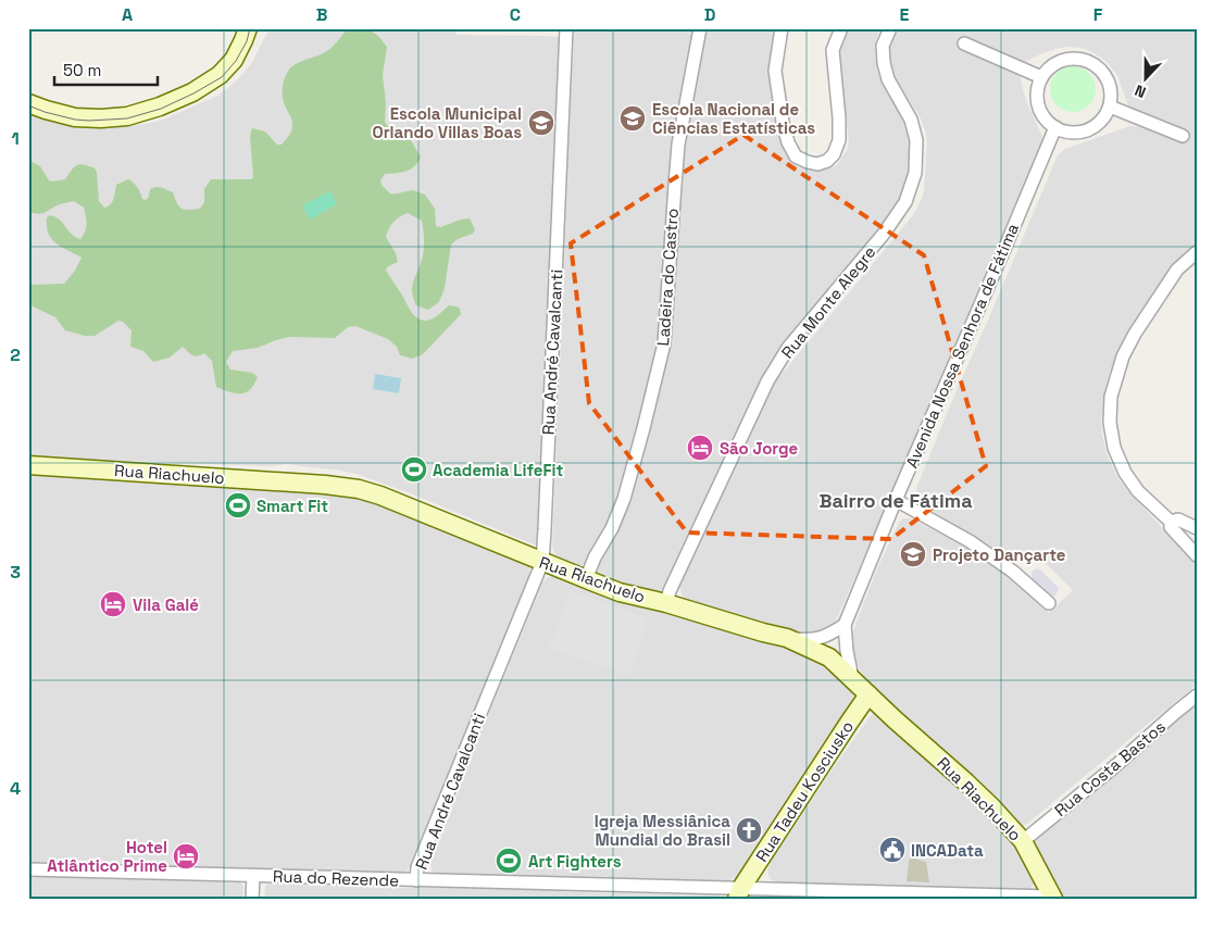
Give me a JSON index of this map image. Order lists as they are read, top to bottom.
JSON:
{
  "streets": {
    "main road": ["Rua Riachuelo", "Rua Tadeu Kosciusko"],
    "street": [
      "Ladeira do Castro",
      "Rua Monte Alegre",
      "Avenida Nossa Senhora de Fátima",
      "Rua André Cavalcanti",
      "Rua Costa Bastos",
      "Rua do Rezende"
    ]
  },
  "crossings": [
    ["Ladeira do Castro", "Rua Riachuelo"],
    ["Rua Monte Alegre", "Rua Riachuelo"],
    ["Avenida Nossa Senhora de Fátima", "Rua Riachuelo"],
    ["Rua André Cavalcanti", "Rua Riachuelo"],
    ["Rua André Cavalcanti", "Rua do Rezende"],
    ["Rua Riachuelo", "Rua Costa Bastos"],
    ["Rua Riachuelo", "Rua Tadeu Kosciusko"],
    ["Rua Riachuelo", "Rua do Rezende"],
    ["Rua Tadeu Kosciusko", "Rua do Rezende"]
  ],
  "districts": ["Bairro de Fátima"],
  "places": {
    "school or university": ["Escola Nacional de Ciências Estatísticas", "Escola Municipal Orlando Villas Boas", "Projeto Dançarte"],
    "hotel": ["São Jorge", "Vila Galé", "Hotel Atlântico Prime"],
    "sports": ["Academia LifeFit", "Smart Fit", "Art Fighters"],
    "church": ["Igreja Messiânica Mundial do Brasil"],
    "public building": ["INCAData"]
  },
  "scale_bar": "50 m",
  "north": "bottom",
  "grid": {
    "columns": [
      "A",
      "B",
      "C",
      "D",
      "E",
      "F"
    ],
    "rows": [
      "1",
      "2",
      "3",
      "4"
    ]
  }
}
